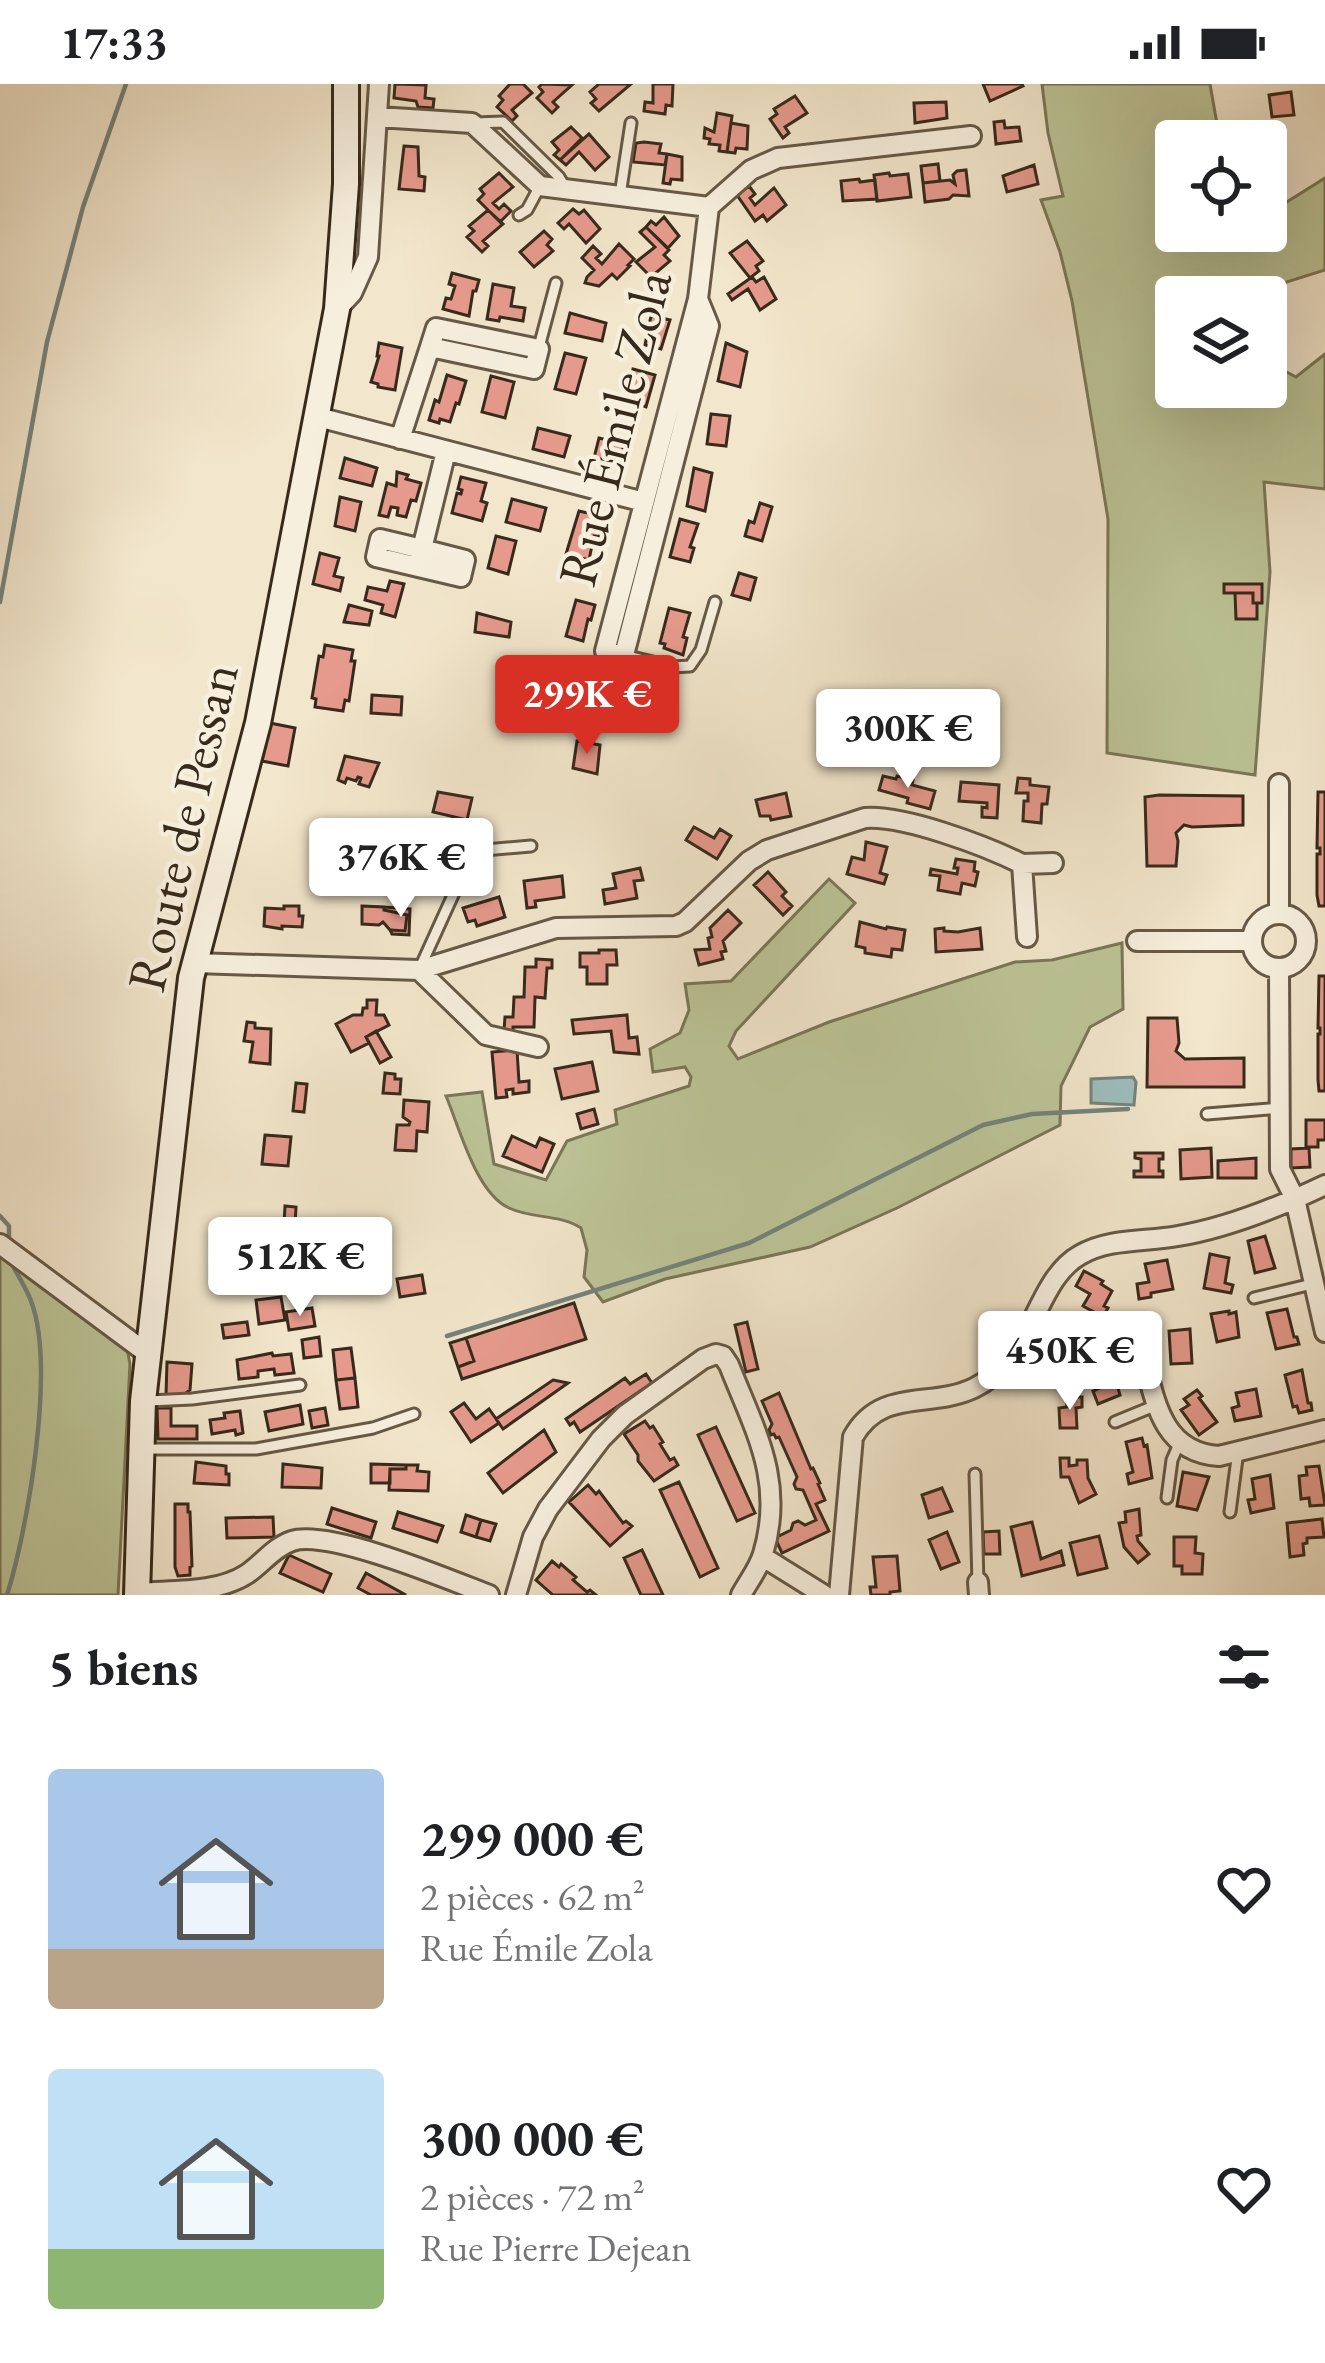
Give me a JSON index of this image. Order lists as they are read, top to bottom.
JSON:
{
  "streets": {
    "main road": ["Route de Pessan"],
    "street": ["Rue Émile Zola"]
  },
  "page": {
    "status": "17:33",
    "price": [
      "299K €",
      "300K €",
      "376K €",
      "512K €",
      "450K €"
    ],
    "heading": "5 biens",
    "list": [
      {
        "name": "299 000 €",
        "note": "2 pièces · 62 m² · Rue Émile Zola"
      },
      {
        "name": "300 000 €",
        "note": "2 pièces · 72 m² · Rue Pierre Dejean"
      }
    ]
  }
}
